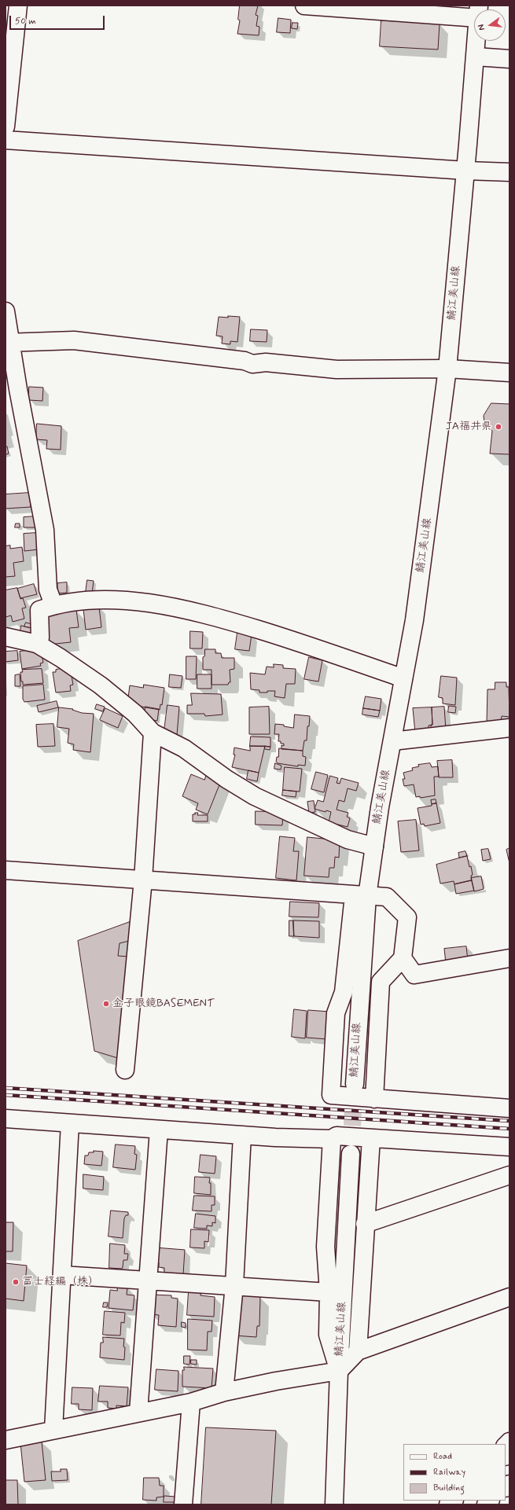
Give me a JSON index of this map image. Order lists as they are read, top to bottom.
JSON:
{
  "streets": {
    "main road": ["鯖江美山線"]
  },
  "places": ["JA福井県", "金子眼鏡BASEMENT", "冨士経編（株）"],
  "legend": ["Road", "Railway", "Building"],
  "scale_bar": "50 m",
  "north": "left"
}
